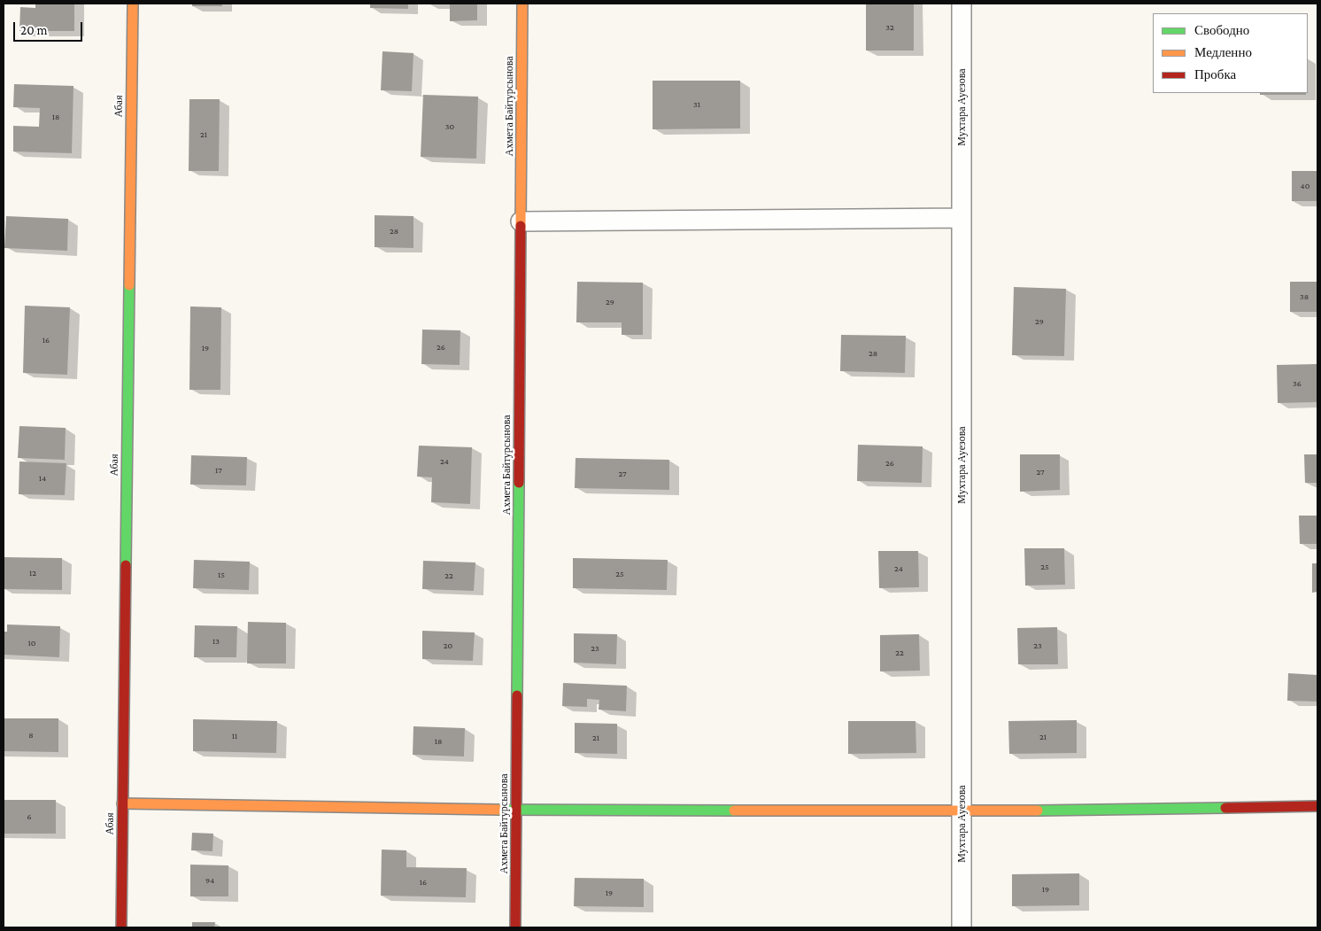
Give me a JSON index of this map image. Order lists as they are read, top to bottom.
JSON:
{
  "streets": {
    "street": ["Абая", "Ахмета Байтурсынова", "Мухтара Ауезова"]
  },
  "house_numbers": [
    "32",
    "31",
    "18",
    "30",
    "21",
    "40",
    "28",
    "38",
    "29",
    "29",
    "16",
    "26",
    "19",
    "28",
    "36",
    "24",
    "26",
    "17",
    "27",
    "27",
    "14",
    "25",
    "24",
    "12",
    "25",
    "15",
    "22",
    "13",
    "10",
    "20",
    "23",
    "23",
    "22",
    "8",
    "11",
    "21",
    "21",
    "18",
    "6",
    "94",
    "16",
    "19",
    "19"
  ],
  "legend": ["Свободно", "Медленно", "Пробка"],
  "scale_bar": "20 m"
}
